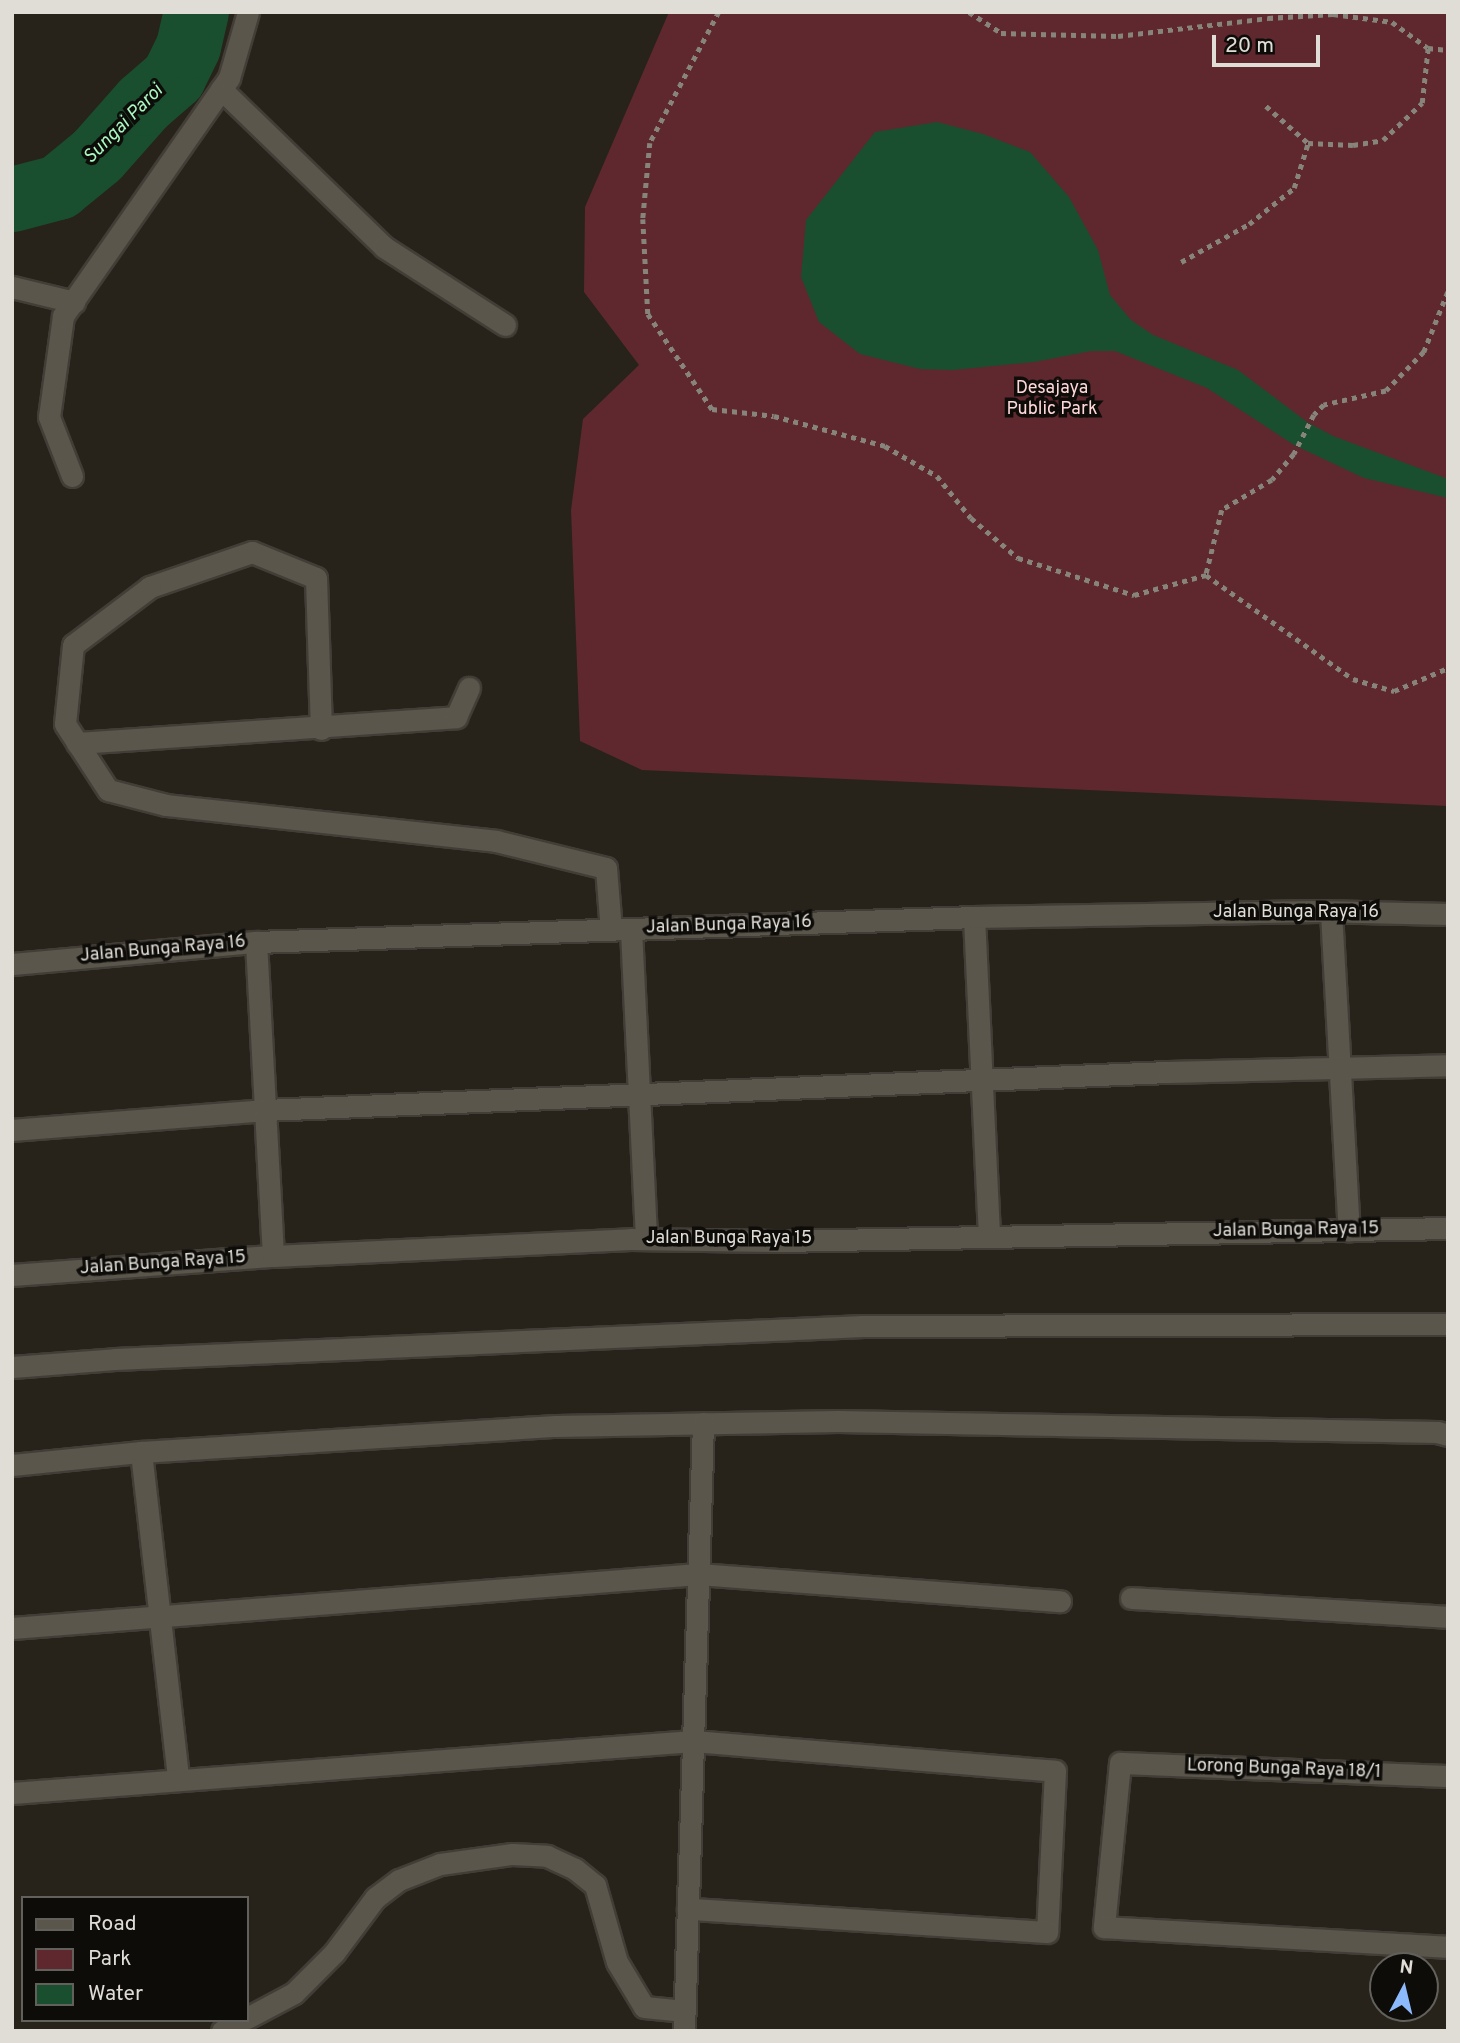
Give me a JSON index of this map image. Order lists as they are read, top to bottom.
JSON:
{
  "streets": {
    "street": ["Jalan Bunga Raya 16", "Jalan Bunga Raya 15", "Lorong Bunga Raya 18/1"]
  },
  "water": ["Sungai Paroi"],
  "parks": ["Desajaya Public Park"],
  "legend": ["Road", "Park", "Water"],
  "scale_bar": "20 m",
  "north": "top"
}
